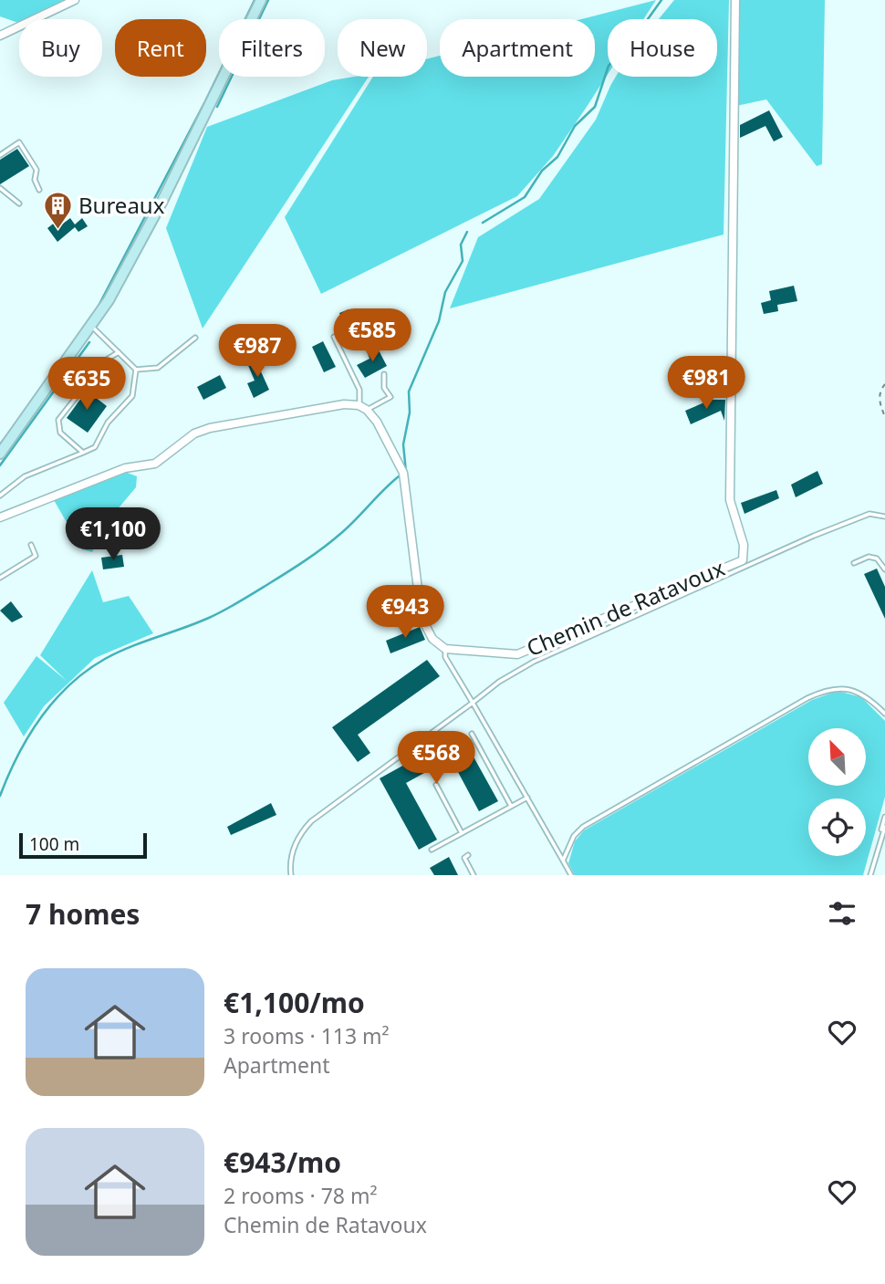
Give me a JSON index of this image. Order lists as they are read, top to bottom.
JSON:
{
  "streets": {
    "street": ["Chemin de Ratavoux"]
  },
  "places": {
    "building": ["Bureaux"]
  },
  "scale_bar": "100 m",
  "north": "top left",
  "page": {
    "chip": [
      "Buy",
      "Rent",
      "Filters",
      "New",
      "Apartment",
      "House"
    ],
    "price": [
      "€585",
      "€987",
      "€981",
      "€635",
      "€1,100",
      "€943",
      "€568"
    ],
    "scale": "100 m",
    "heading": "7 homes",
    "list": [
      {
        "name": "€1,100/mo",
        "note": "3 rooms · 113 m² · Apartment"
      },
      {
        "name": "€943/mo",
        "note": "2 rooms · 78 m² · Chemin de Ratavoux"
      }
    ]
  }
}
